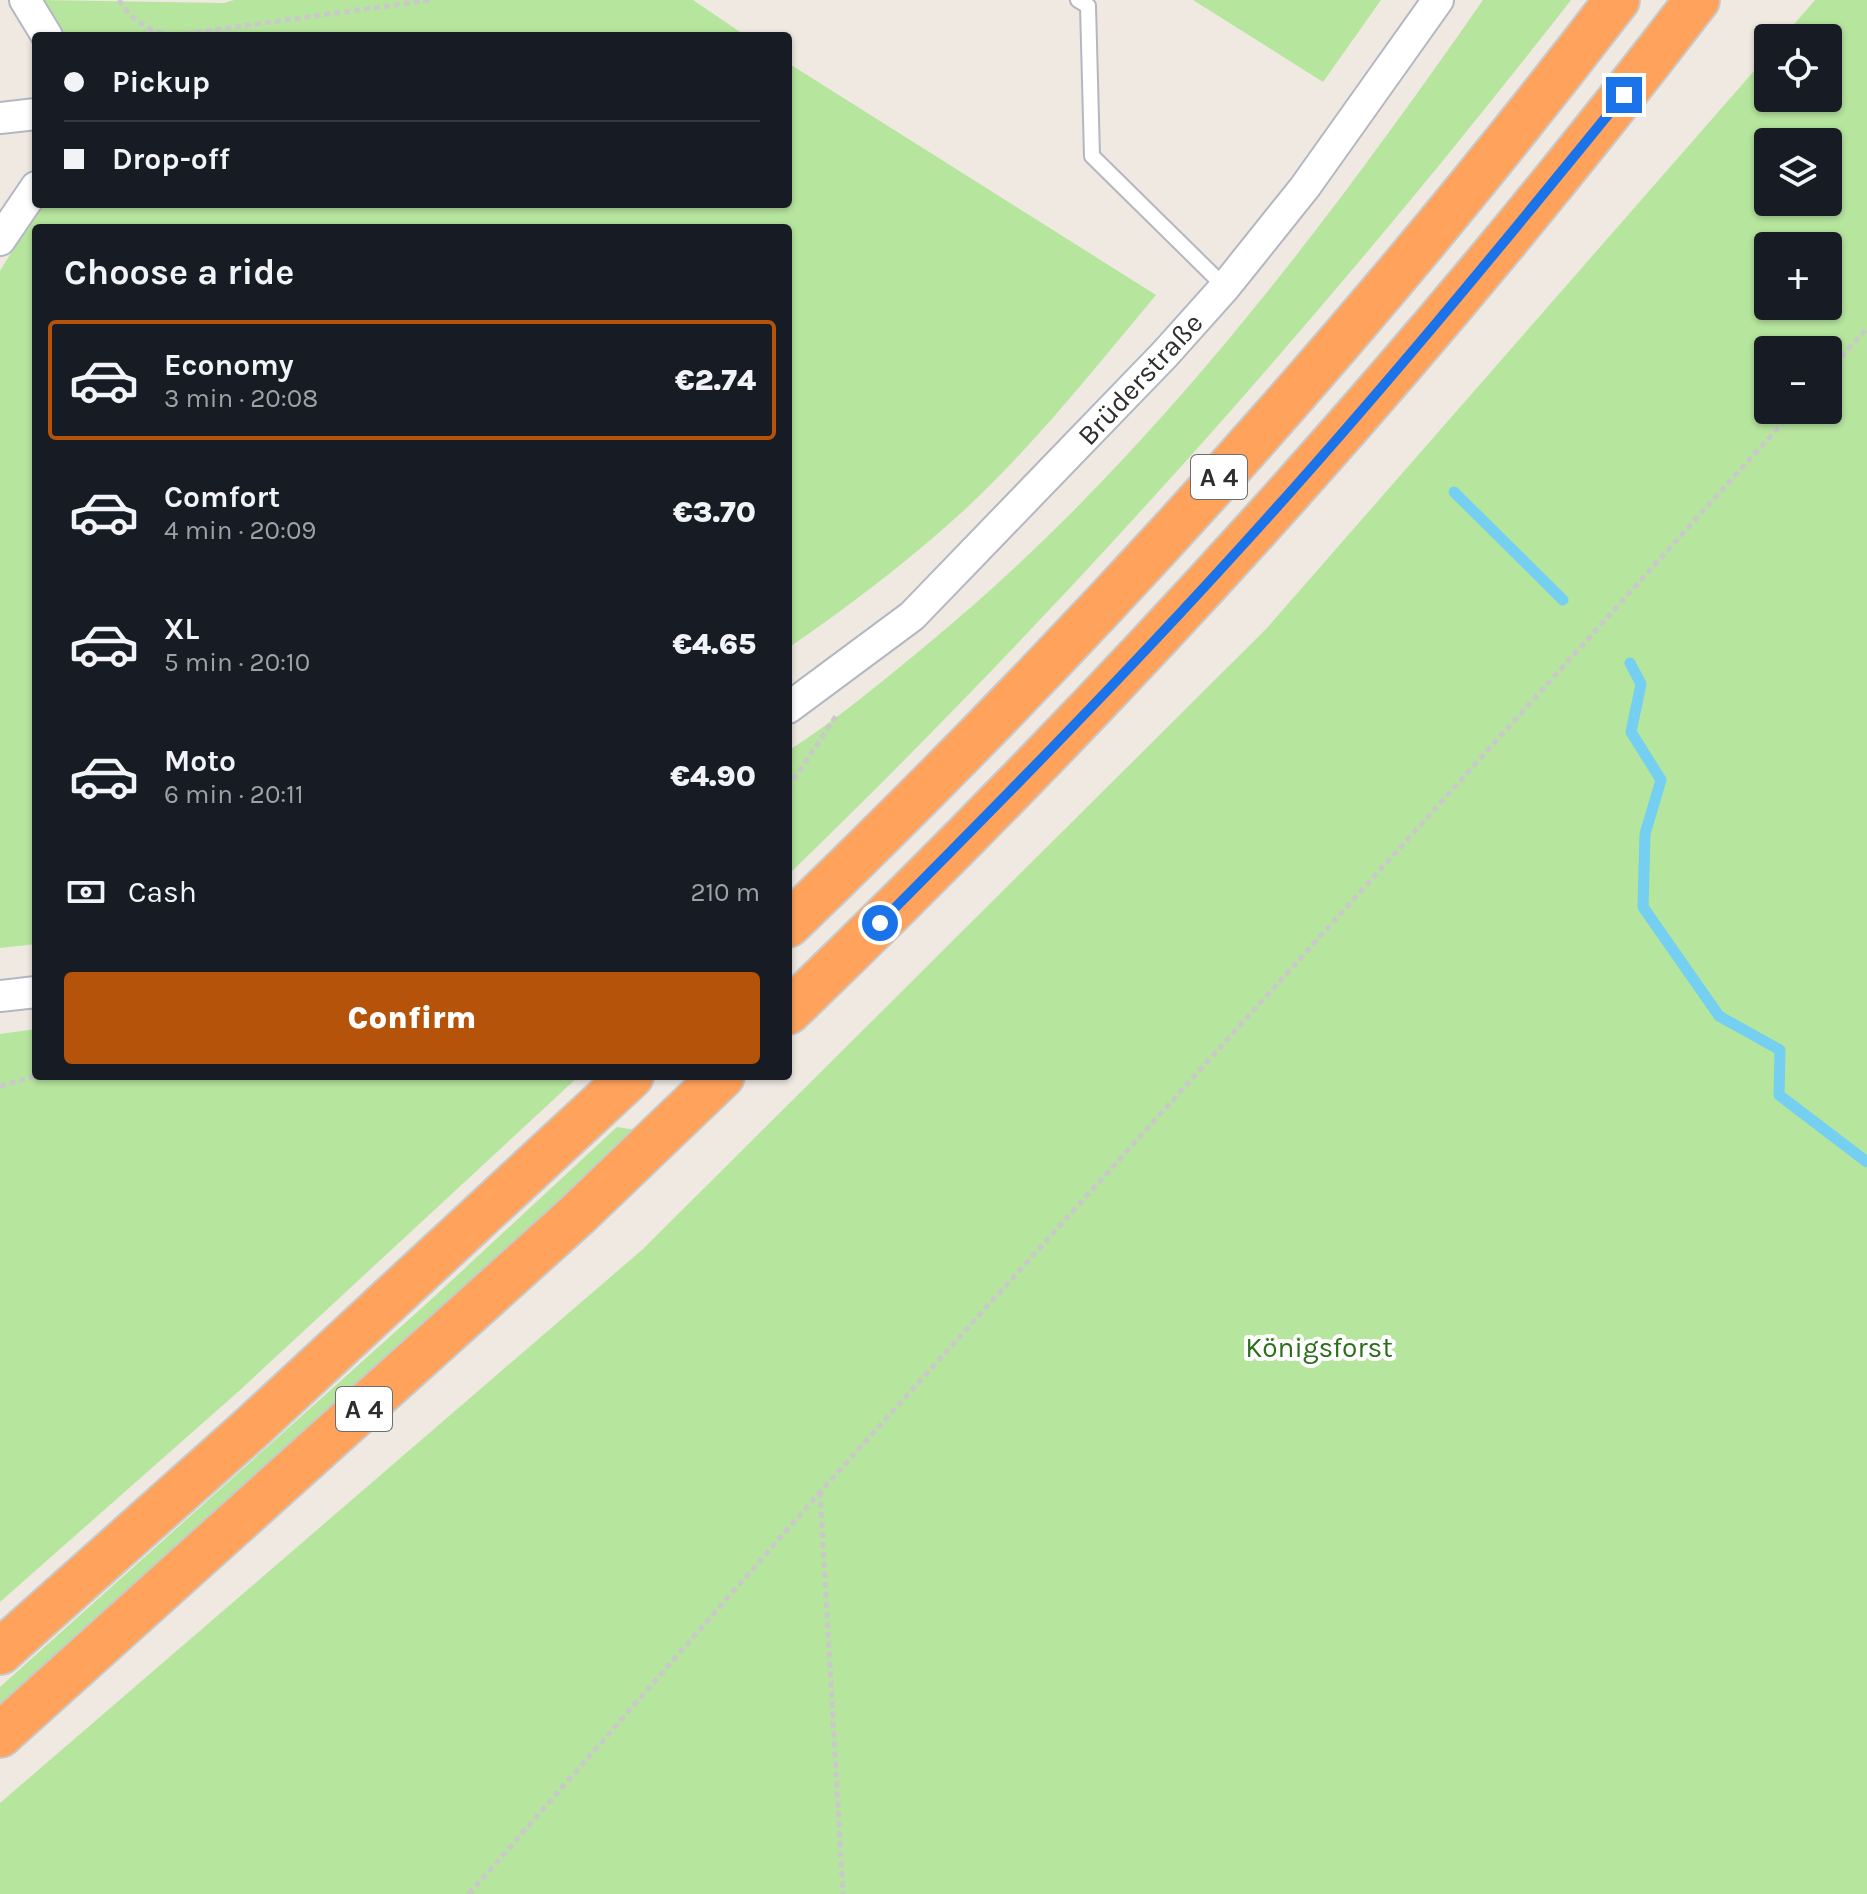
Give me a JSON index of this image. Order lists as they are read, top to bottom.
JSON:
{
  "streets": {
    "highway": ["A 4"],
    "street": ["Brüderstraße"]
  },
  "parks": ["Königsforst"],
  "page": {
    "map_buttons": ["+", "−"],
    "banner": ["Pickup", "Drop-off"],
    "heading": "Choose a ride",
    "list": [
      {
        "name": "Economy",
        "note": "3 min · 20:08",
        "value": "€2.74"
      },
      {
        "name": "Comfort",
        "note": "4 min · 20:09",
        "value": "€3.70"
      },
      {
        "name": "XL",
        "note": "5 min · 20:10",
        "value": "€4.65"
      },
      {
        "name": "Moto",
        "note": "6 min · 20:11",
        "value": "€4.90"
      }
    ],
    "pay": ["Cash", "210 m"],
    "buttons": "Confirm"
  }
}
